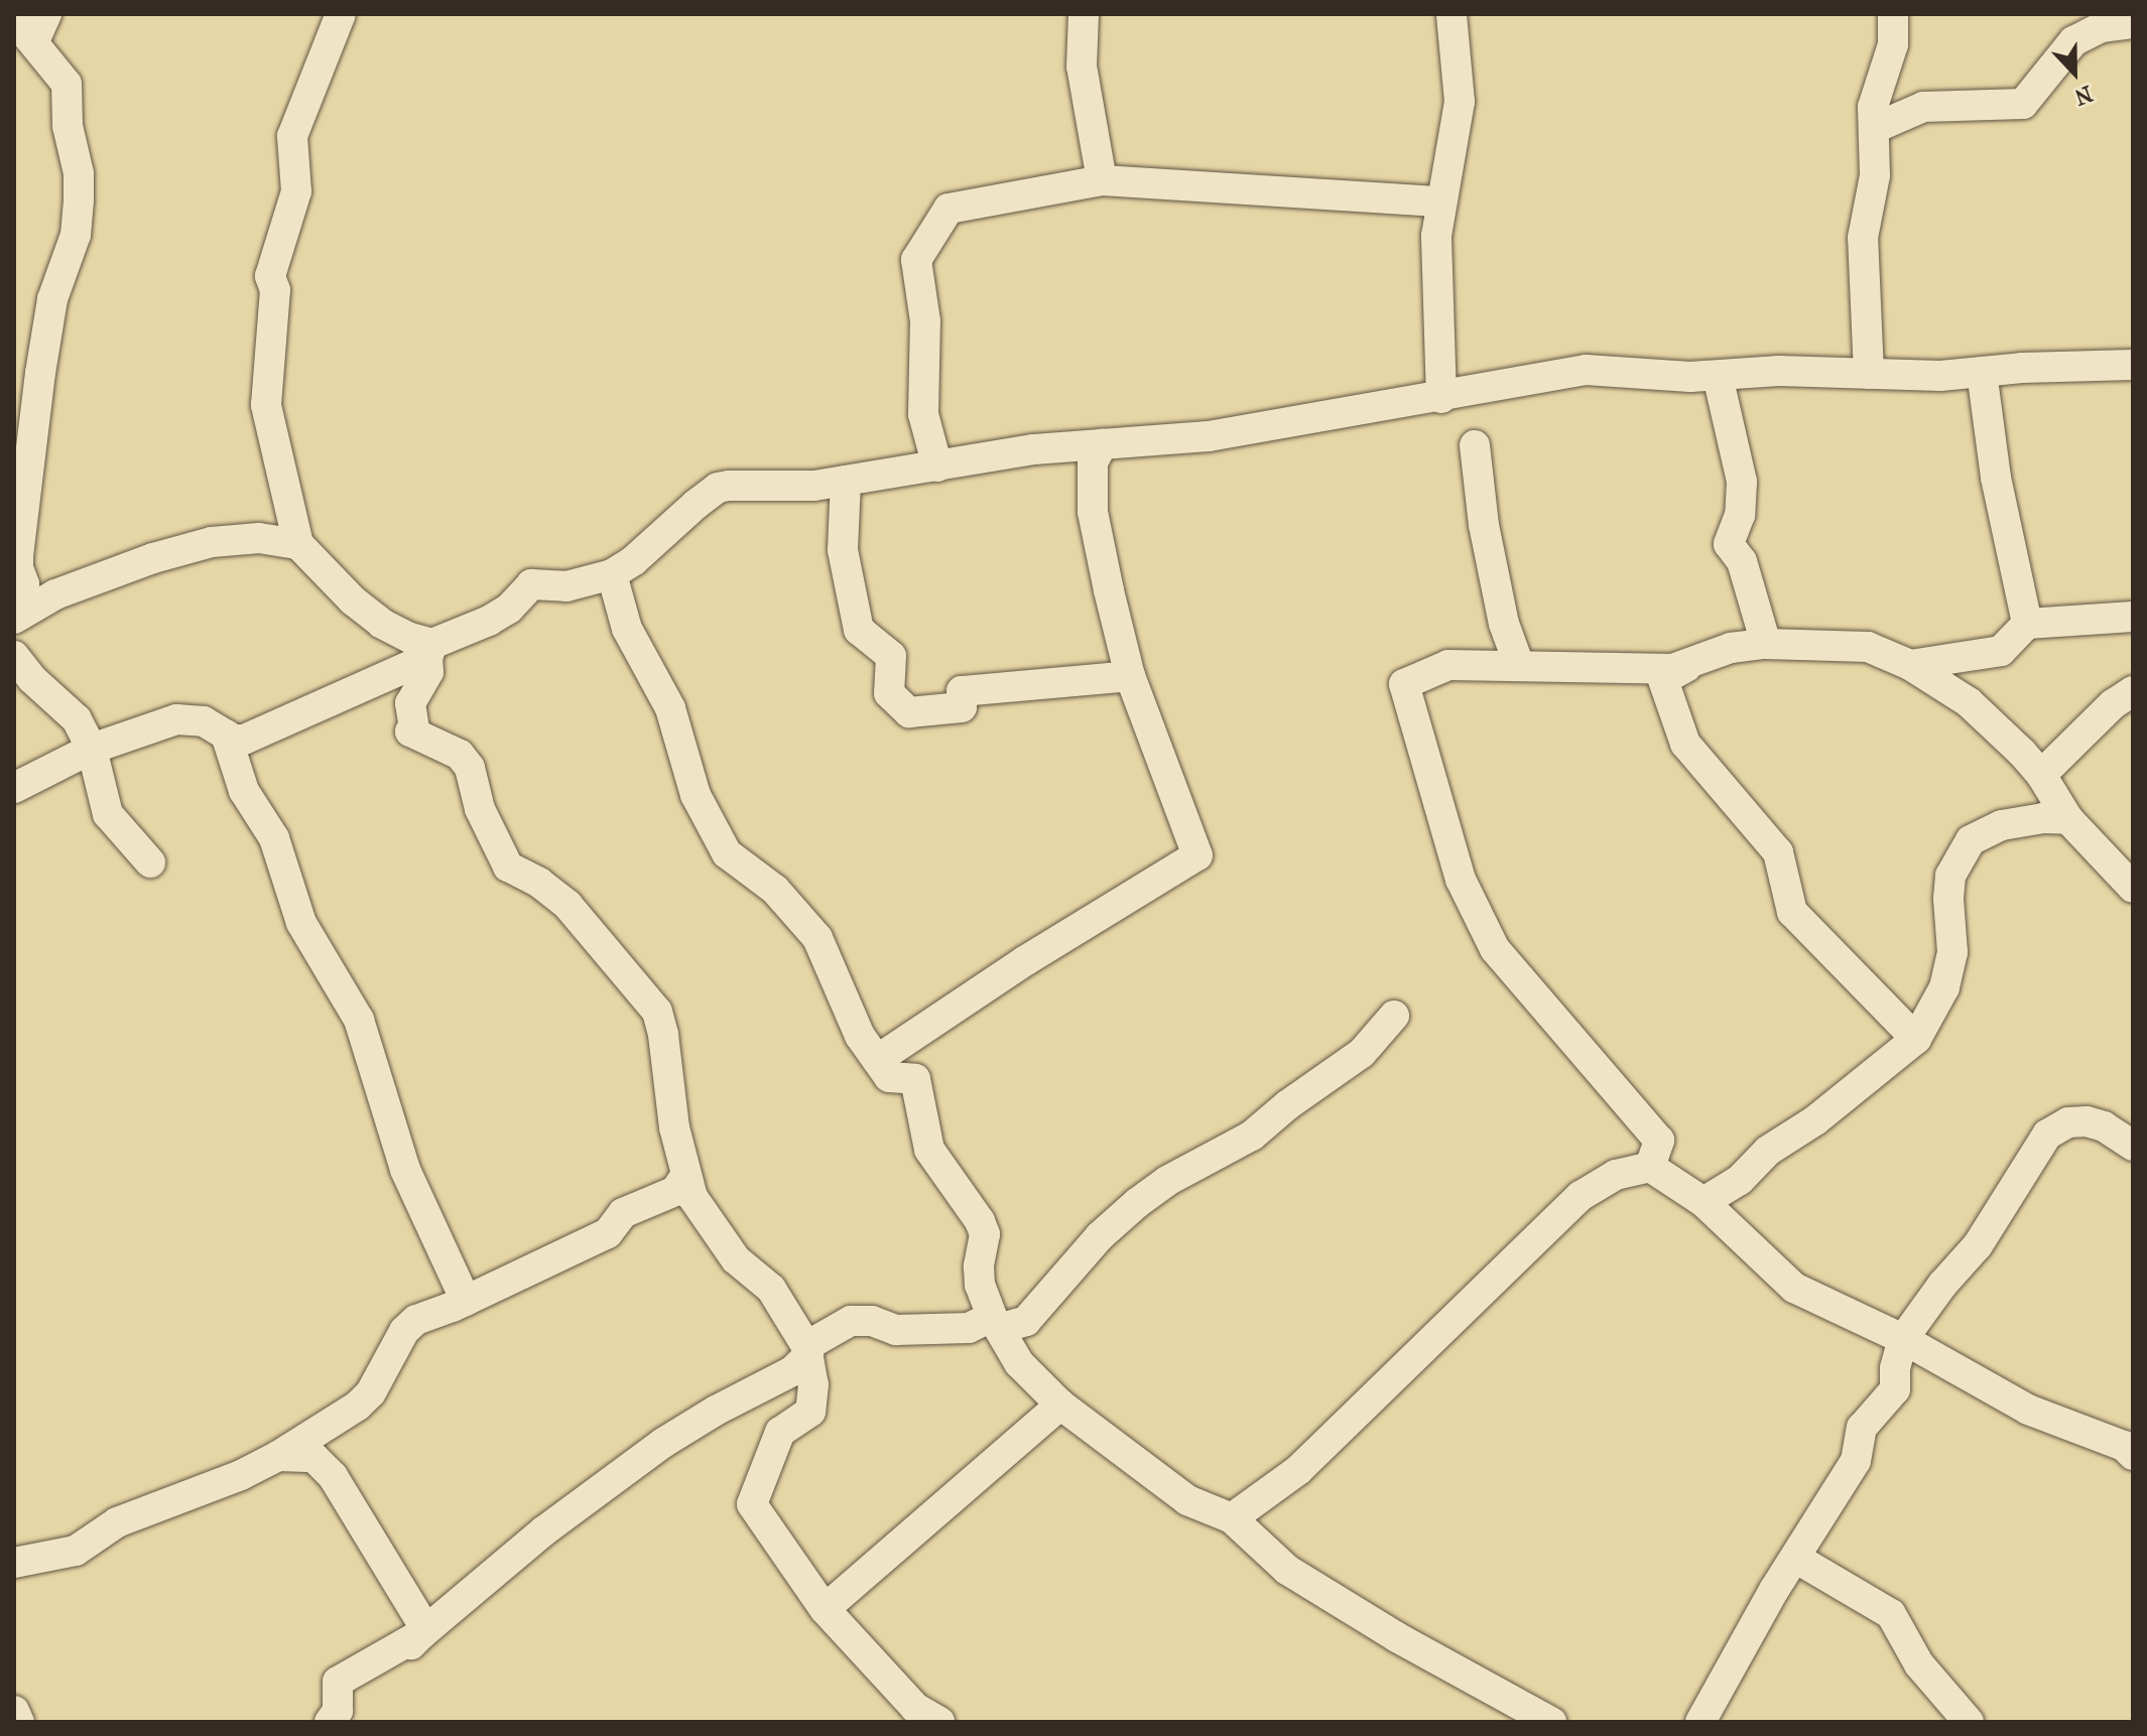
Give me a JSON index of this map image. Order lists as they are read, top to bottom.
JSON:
{
  "north": "bottom"
}
